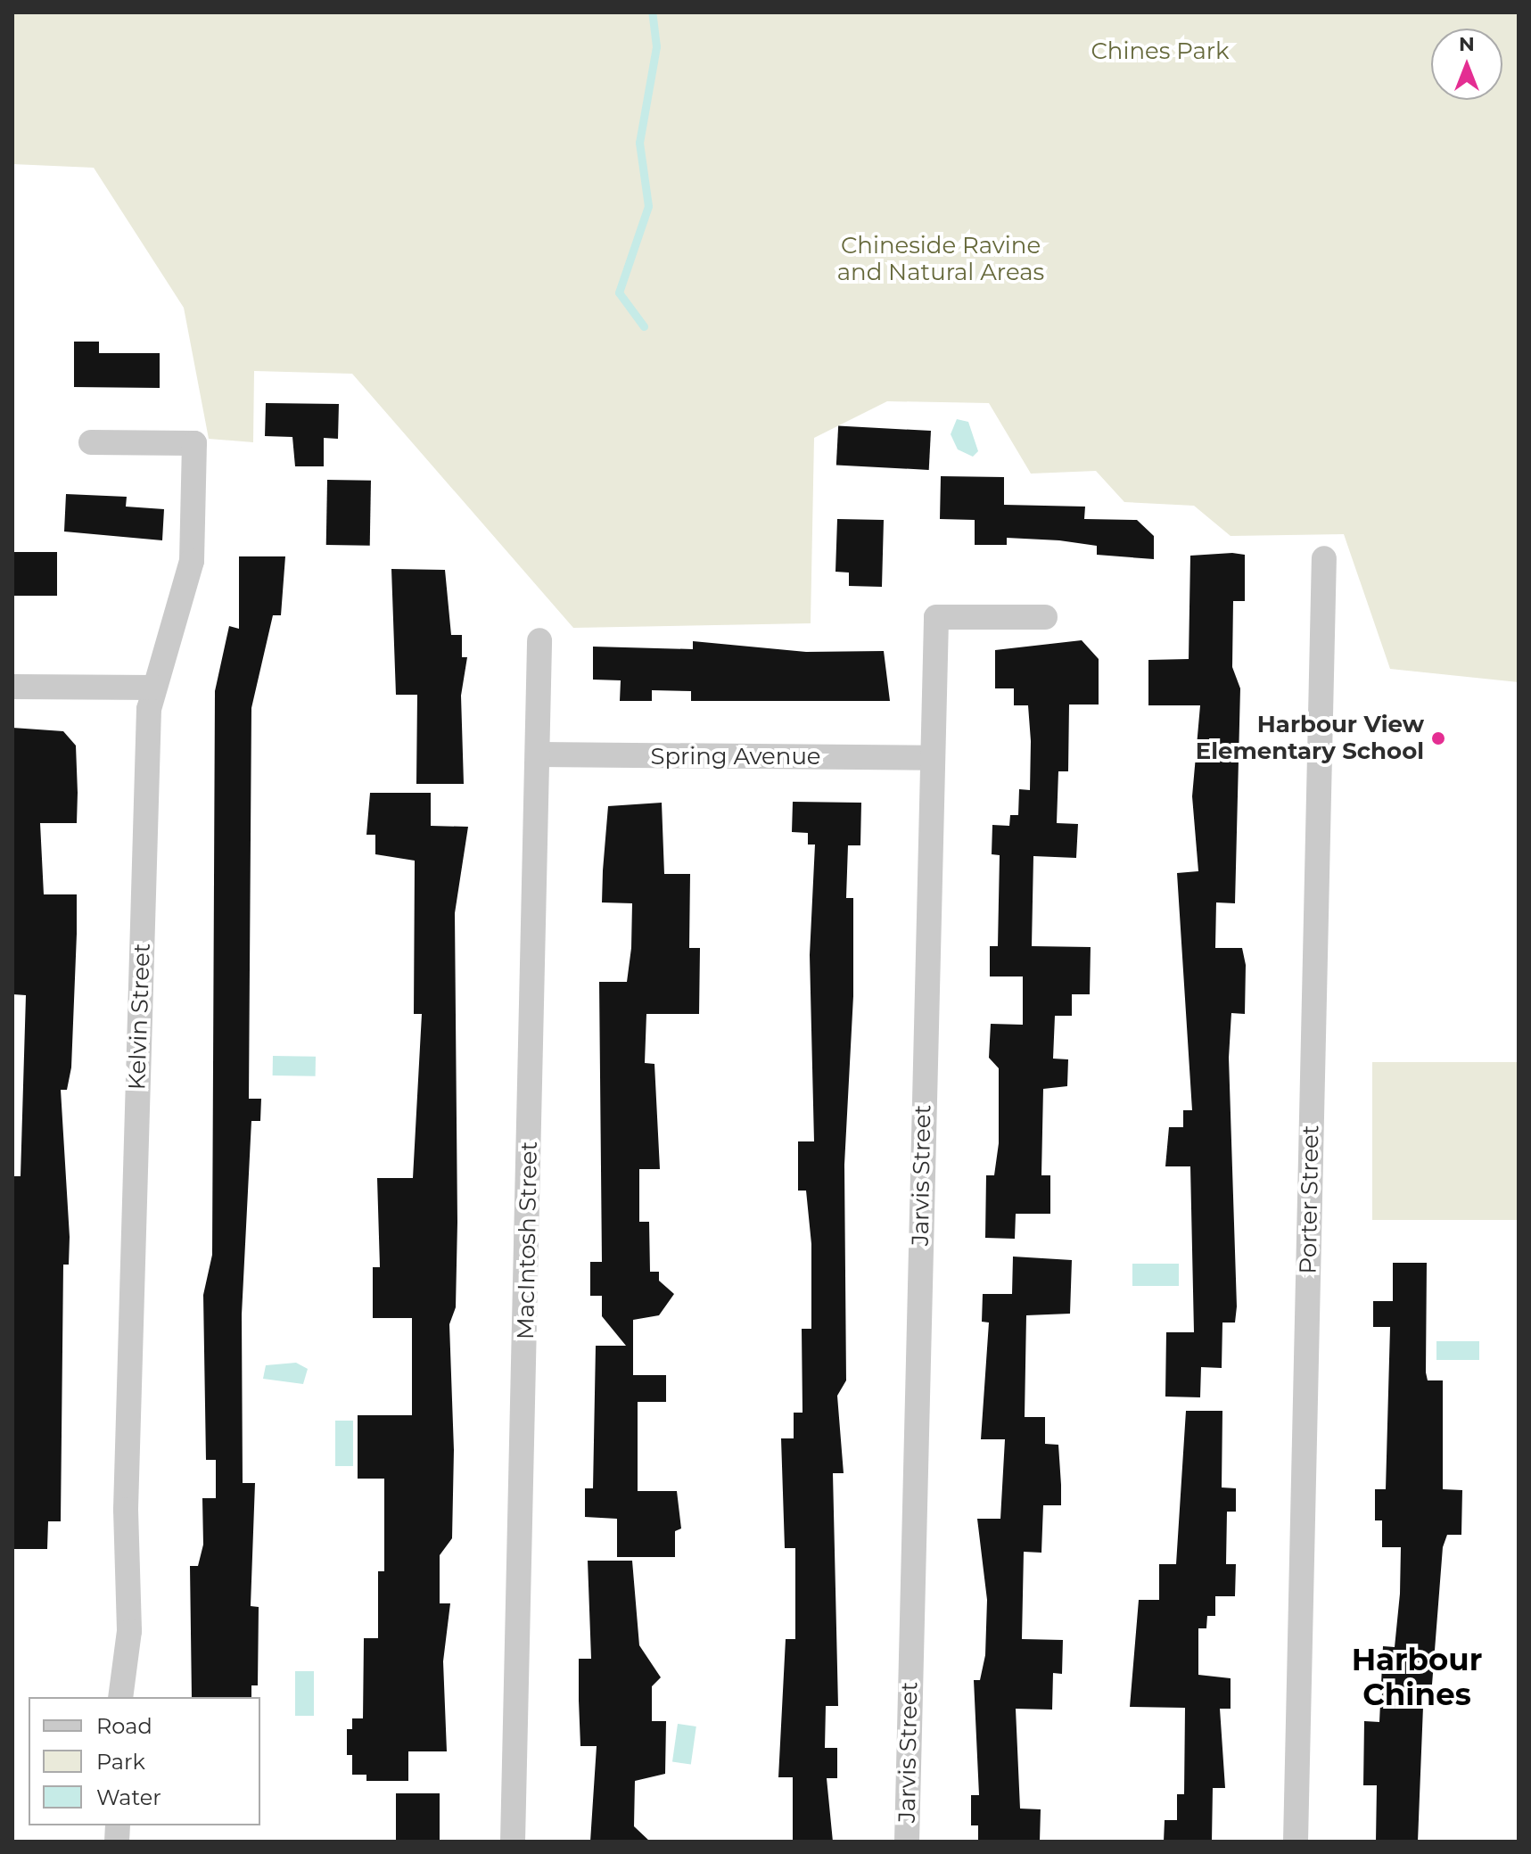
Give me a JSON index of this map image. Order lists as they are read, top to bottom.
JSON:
{
  "streets": {
    "street": [
      "Spring Avenue",
      "Kelvin Street",
      "Jarvis Street",
      "Porter Street",
      "MacIntosh Street"
    ]
  },
  "crossings": [
    ["Spring Avenue", "Jarvis Street"],
    ["Spring Avenue", "MacIntosh Street"]
  ],
  "districts": ["Harbour Chines"],
  "parks": ["Chines Park", "Chineside Ravine and Natural Areas"],
  "places": ["Harbour View Elementary School"],
  "legend": ["Road", "Park", "Water"],
  "north": "top"
}
